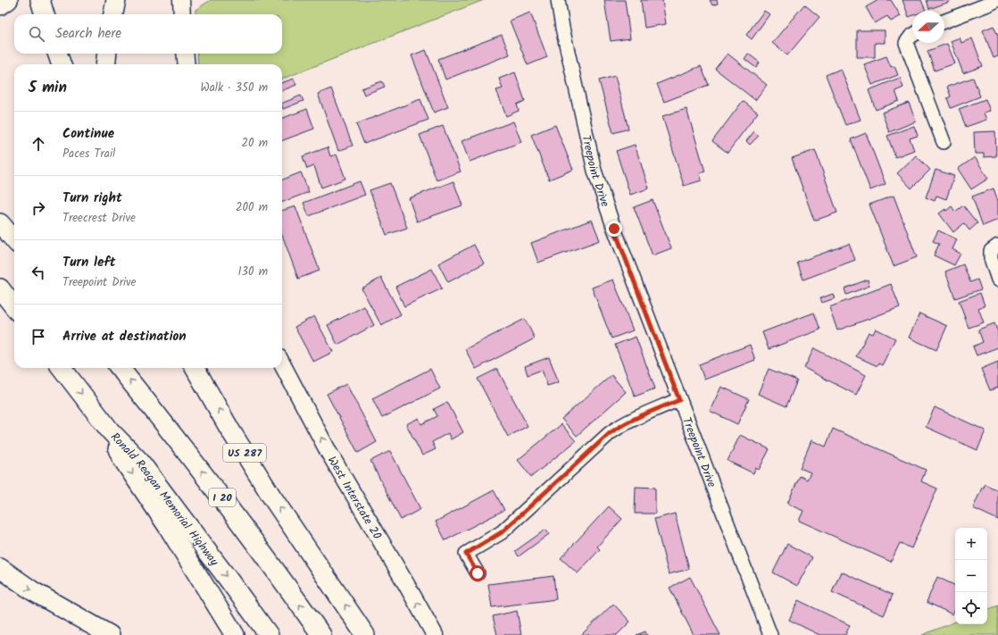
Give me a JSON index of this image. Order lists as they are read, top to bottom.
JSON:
{
  "streets": {
    "highway": ["US 287", "I 20", "Ronald Reagan Memorial Highway"],
    "main road": ["West Interstate 20"],
    "street": ["Treepoint Drive"]
  },
  "one_way": ["West Interstate 20"],
  "north": "left",
  "page": {
    "search": "Search here",
    "heading": ["5 min", "Walk · 350 m"],
    "list": [
      ["Continue", "Paces Trail", "20 m"],
      ["Turn right", "Treecrest Drive", "200 m"],
      ["Turn left", "Treepoint Drive", "130 m"],
      "Arrive at destination"
    ],
    "map_buttons": ["+", "−"]
  }
}
